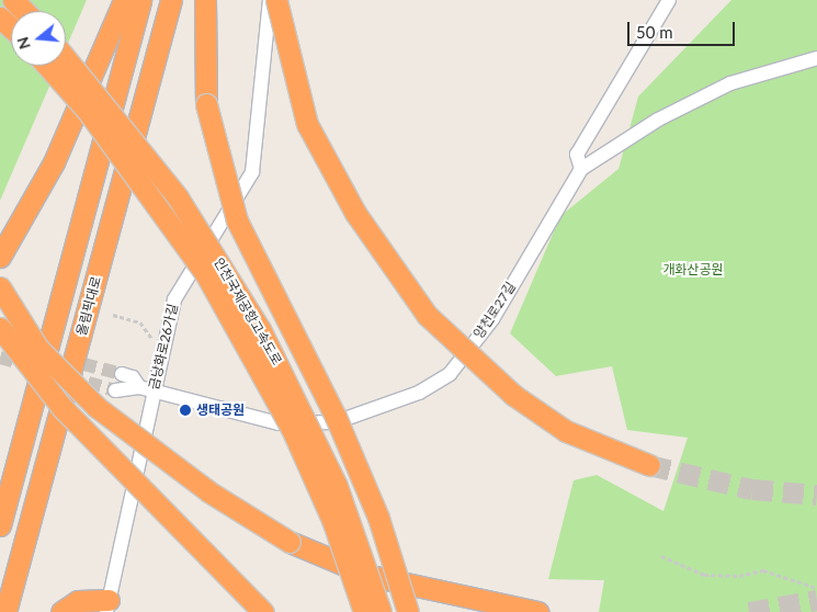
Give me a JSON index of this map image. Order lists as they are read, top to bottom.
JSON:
{
  "streets": {
    "highway": ["올림픽대로", "인천국제공항고속도로"],
    "street": ["양천로27길", "금낭화로26가길"]
  },
  "crossings": [
    ["양천로27길", "금낭화로26가길"]
  ],
  "parks": ["개화산공원"],
  "places": ["생태공원"],
  "scale_bar": "50 m",
  "north": "left"
}
